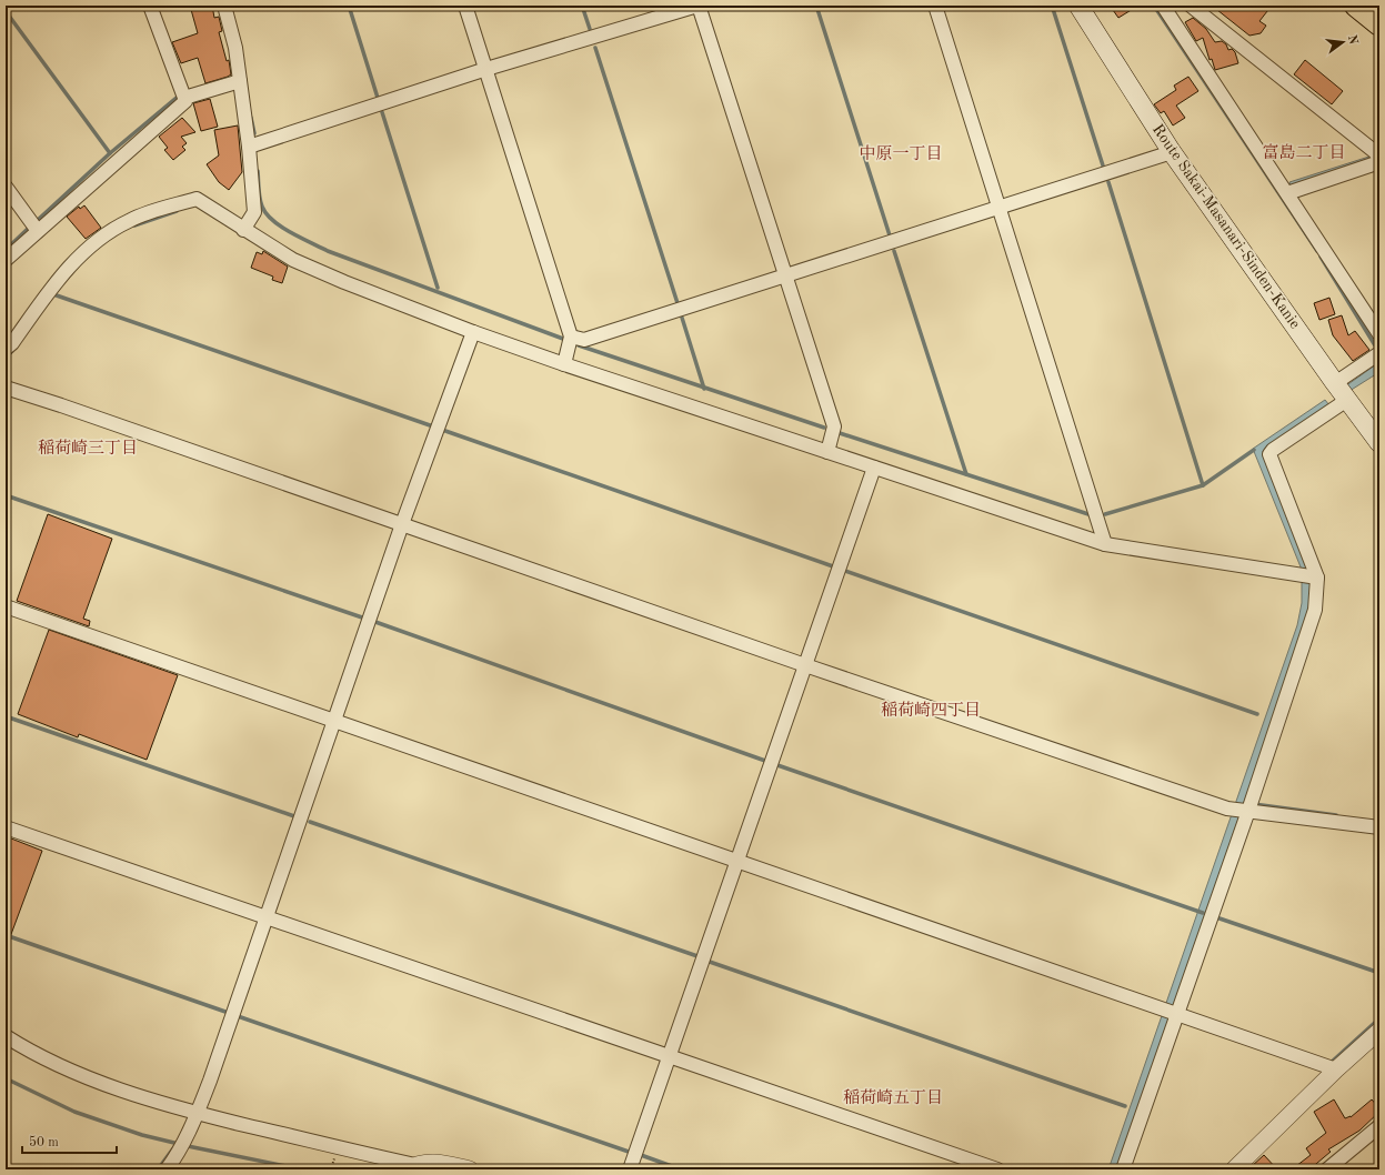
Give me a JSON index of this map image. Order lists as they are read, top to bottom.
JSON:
{
  "streets": {
    "main road": ["Route Sakai-Masanari-Sinden-Kanie"]
  },
  "districts": [
    "富島二丁目",
    "中原一丁目",
    "稲荷崎三丁目",
    "稲荷崎四丁目",
    "稲荷崎五丁目"
  ],
  "scale_bar": "50 m",
  "north": "right"
}
